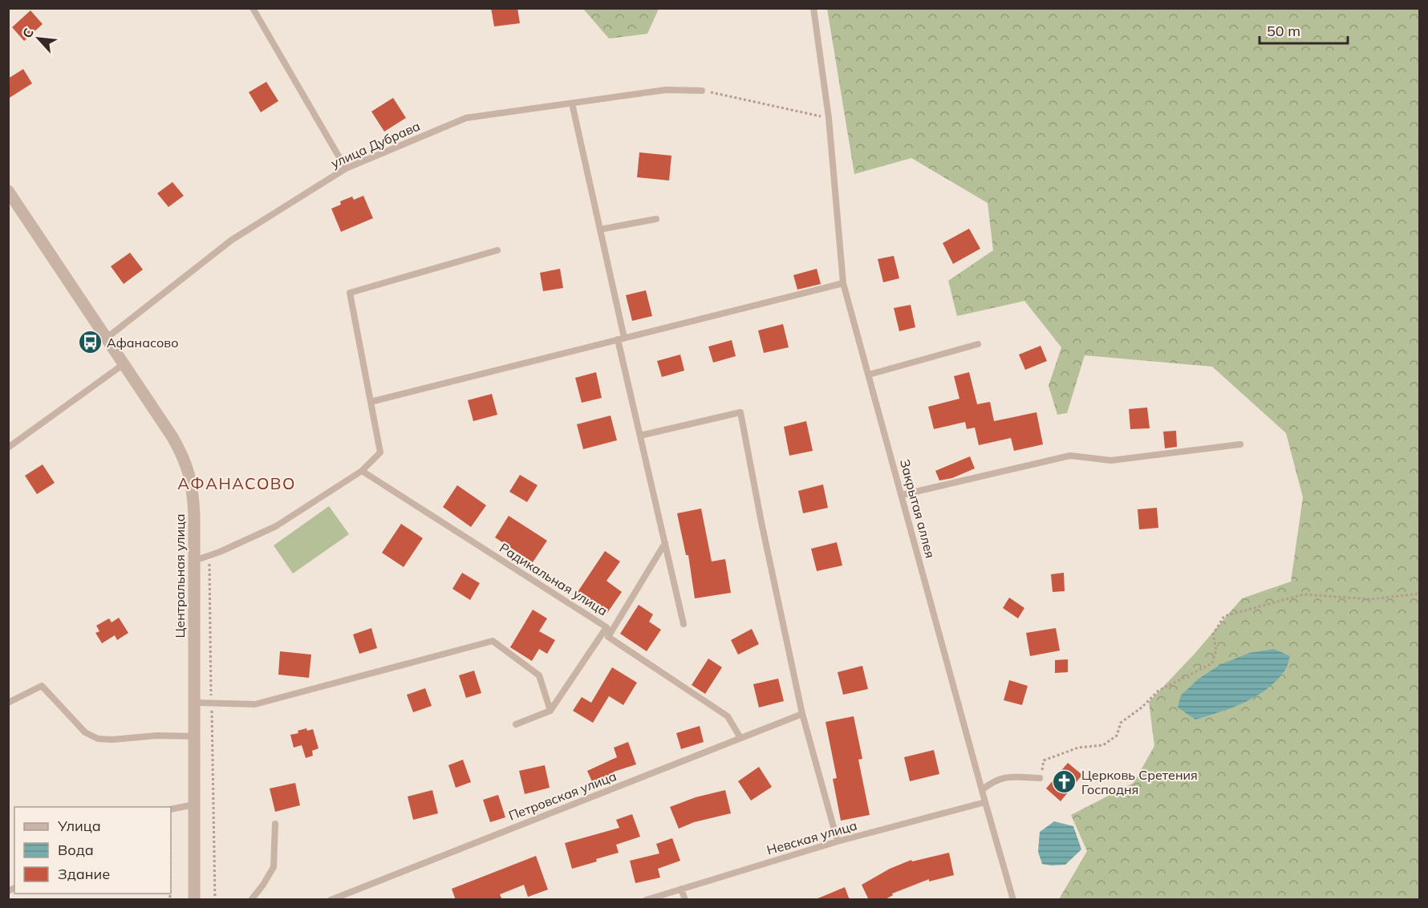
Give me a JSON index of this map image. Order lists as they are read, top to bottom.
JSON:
{
  "streets": {
    "street": ["Центральная улица"],
    "lane": [
      "улица Дубрава",
      "Закрытая аллея",
      "Радикальная улица",
      "Петровская улица",
      "Невская улица"
    ]
  },
  "crossings": [
    ["улица Дубрава", "Центральная улица"],
    ["Закрытая аллея", "Невская улица"],
    ["Радикальная улица", "Петровская улица"]
  ],
  "districts": ["АФАНАСОВО"],
  "places": {
    "bus stop": ["Афанасово"],
    "church": ["Церковь Сретения Господня"]
  },
  "legend": ["Улица", "Вода", "Здание"],
  "scale_bar": "50 m",
  "north": "top left"
}
